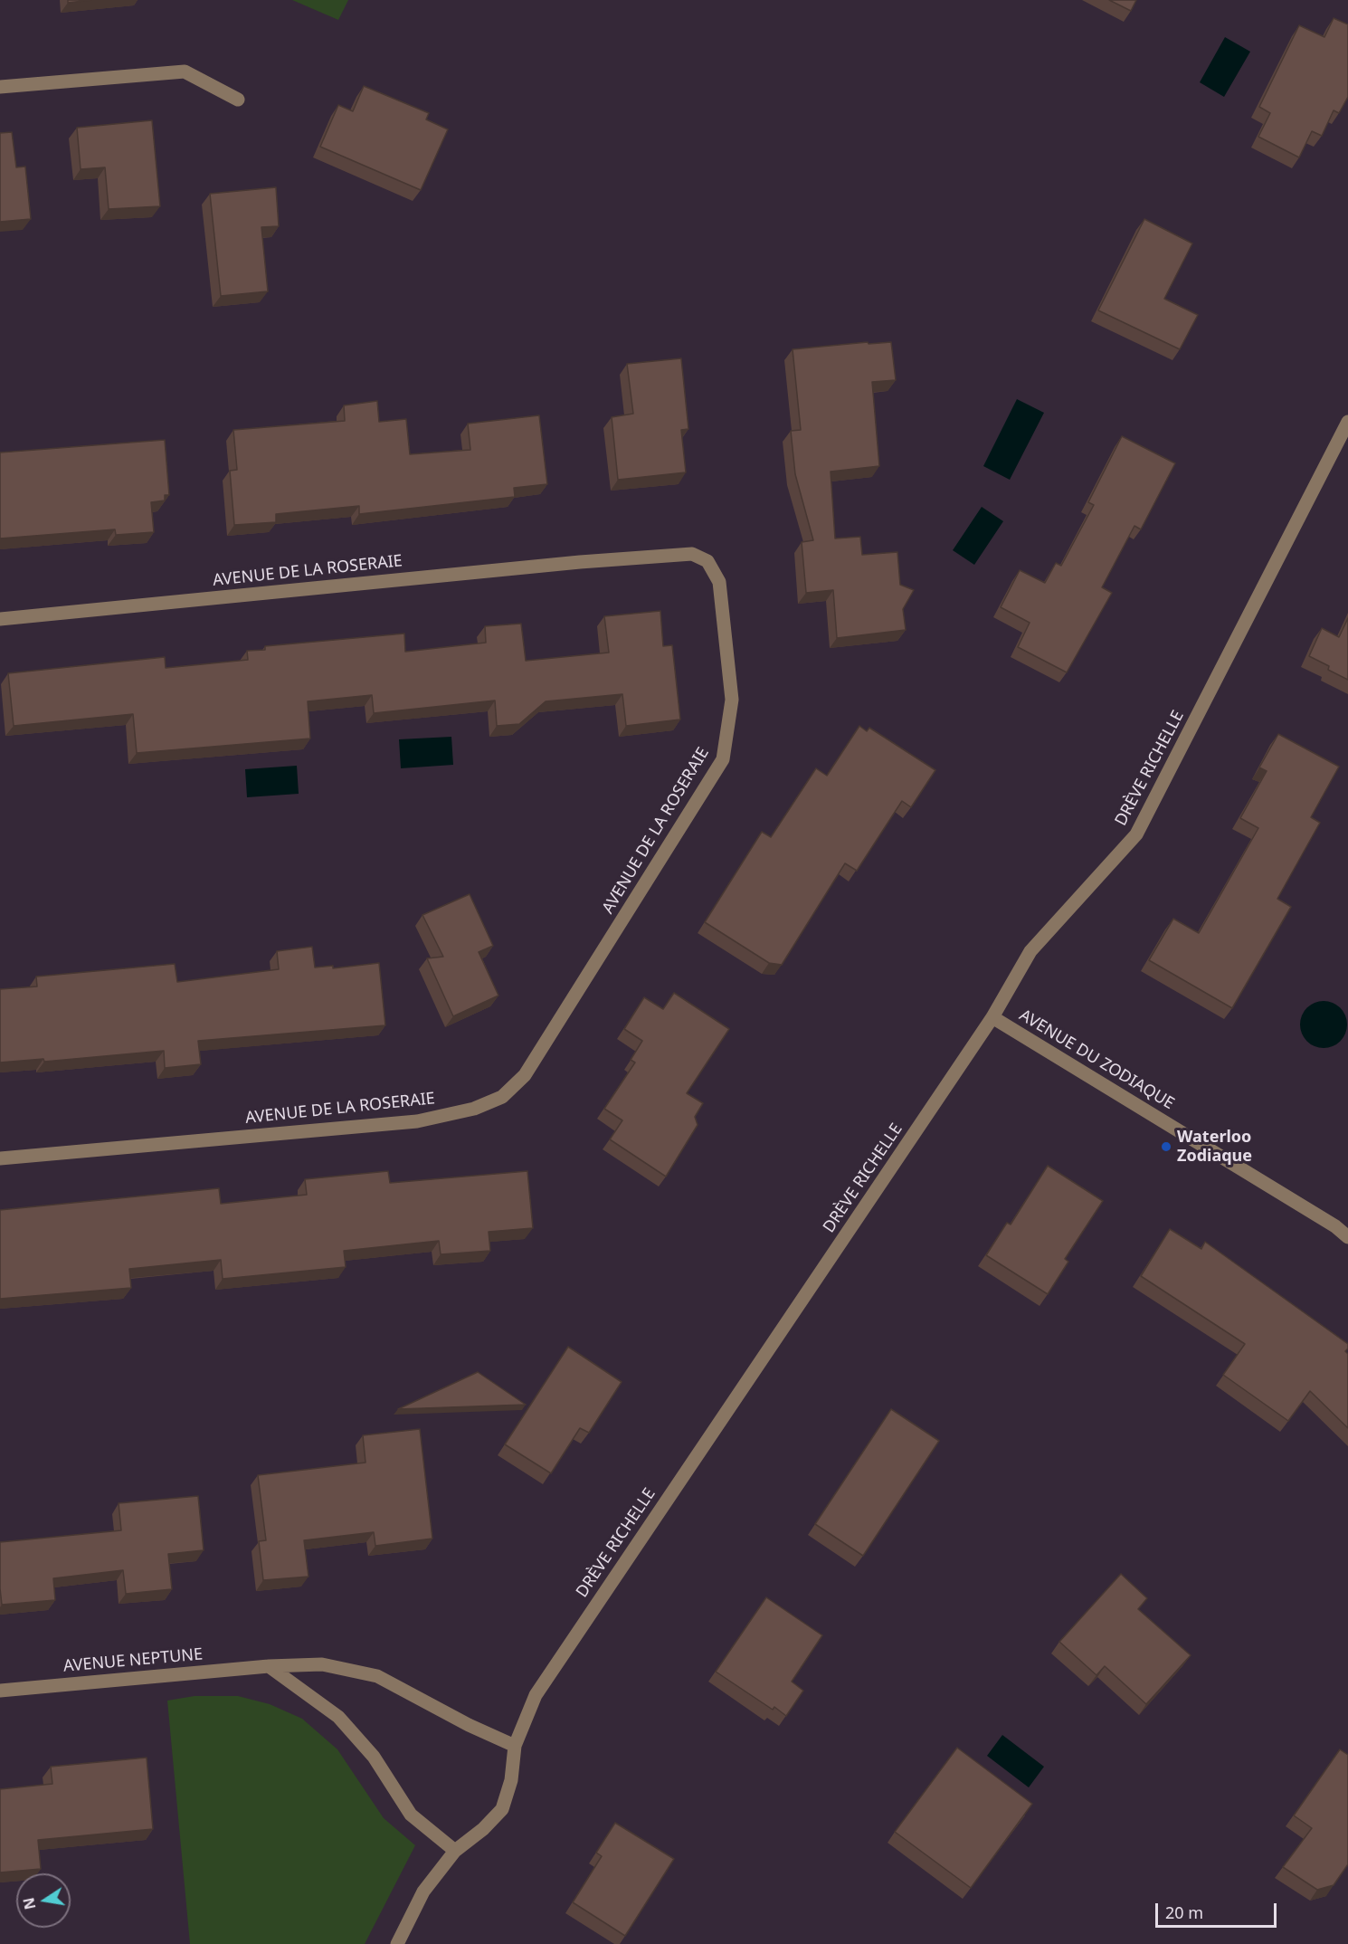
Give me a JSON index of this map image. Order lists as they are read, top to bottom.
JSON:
{
  "streets": {
    "street": [
      "AVENUE DE LA ROSERAIE",
      "DRÈVE RICHELLE",
      "AVENUE DU ZODIAQUE",
      "AVENUE NEPTUNE"
    ]
  },
  "crossings": [
    ["DRÈVE RICHELLE", "AVENUE DU ZODIAQUE"],
    ["DRÈVE RICHELLE", "AVENUE NEPTUNE"]
  ],
  "places": ["Waterloo Zodiaque"],
  "scale_bar": "20 m",
  "north": "left"
}
